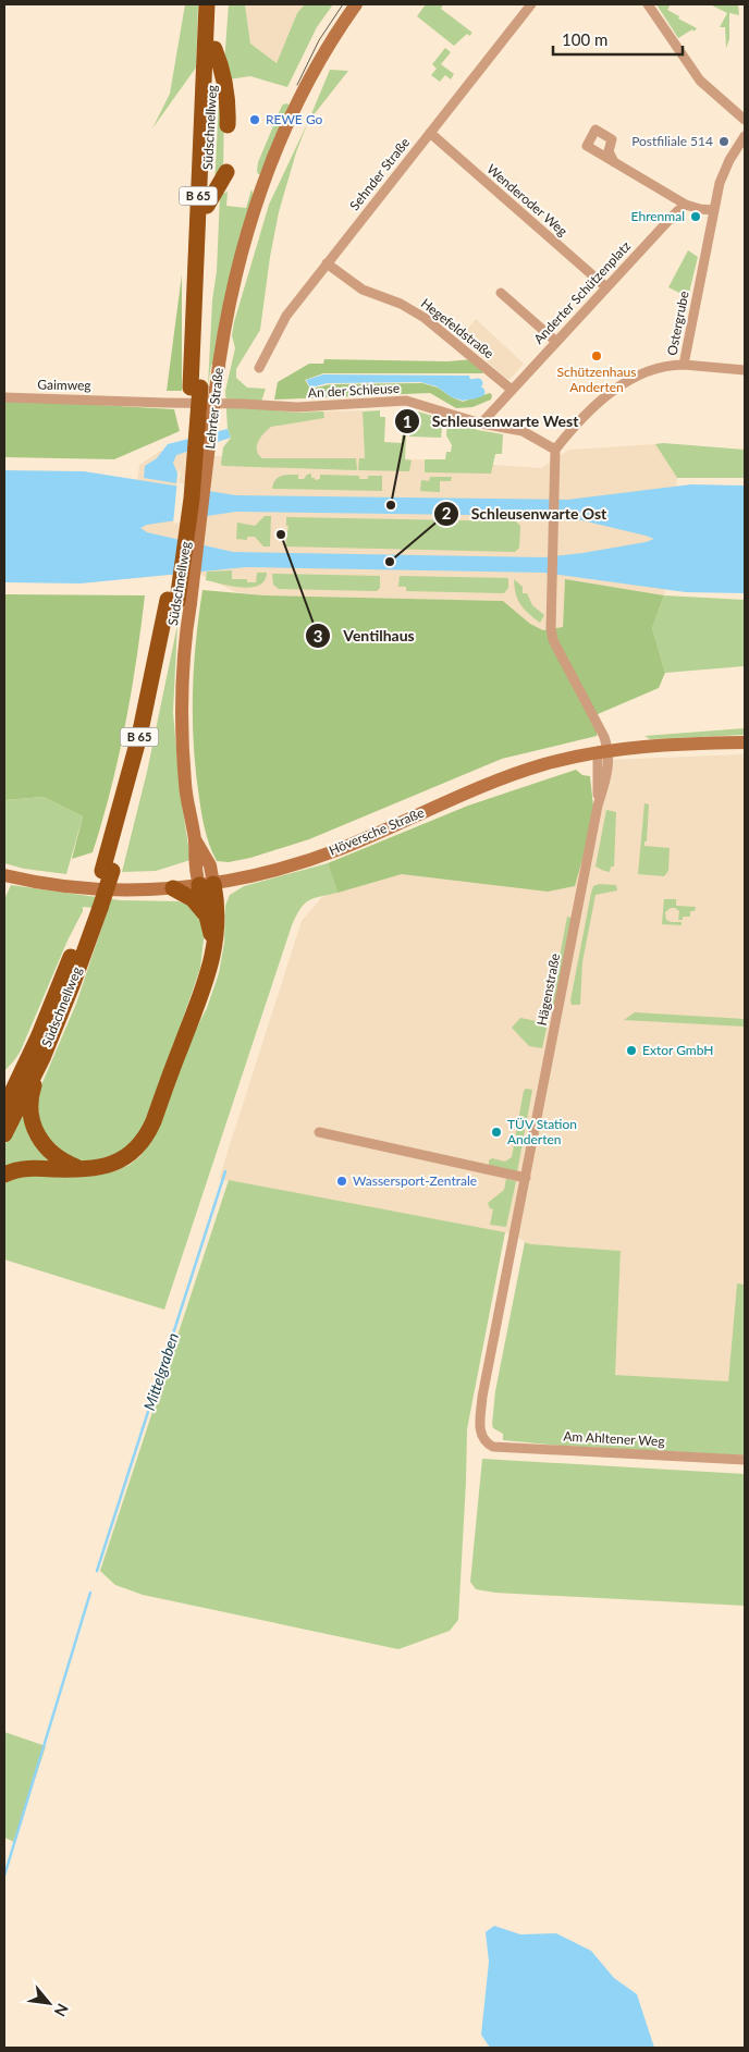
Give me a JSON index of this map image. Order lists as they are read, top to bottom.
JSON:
{
  "streets": {
    "highway": ["Südschnellweg", "B 65"],
    "main road": ["Lehrter Straße", "Höversche Straße"],
    "street": [
      "Sehnder Straße",
      "Wenderoder Weg",
      "Anderter Schützenplatz",
      "Ostergrube",
      "Hegefeldstraße",
      "Gaimweg",
      "An der Schleuse",
      "Hägenstraße",
      "Am Ahltener Weg"
    ]
  },
  "crossings": [
    ["Südschnellweg", "Lehrter Straße"],
    ["Sehnder Straße", "Wenderoder Weg"],
    ["Sehnder Straße", "Hegefeldstraße"],
    ["Wenderoder Weg", "Anderter Schützenplatz"],
    ["Anderter Schützenplatz", "Hegefeldstraße"],
    ["Anderter Schützenplatz", "An der Schleuse"],
    ["Ostergrube", "An der Schleuse"],
    ["Gaimweg", "An der Schleuse"],
    ["Lehrter Straße", "Höversche Straße"],
    ["Höversche Straße", "Hägenstraße"],
    ["Hägenstraße", "Am Ahltener Weg"]
  ],
  "water": ["Mittelgraben"],
  "places": [
    "REWE Go",
    "Postfiliale 514",
    "Ehrenmal",
    "Schützenhaus Anderten",
    "Schleusenwarte West",
    "Ventilhaus",
    "Schleusenwarte Ost",
    "Extor GmbH",
    "TÜV Station Anderten",
    "Wassersport-Zentrale"
  ],
  "scale_bar": "100 m",
  "north": "bottom right"
}
